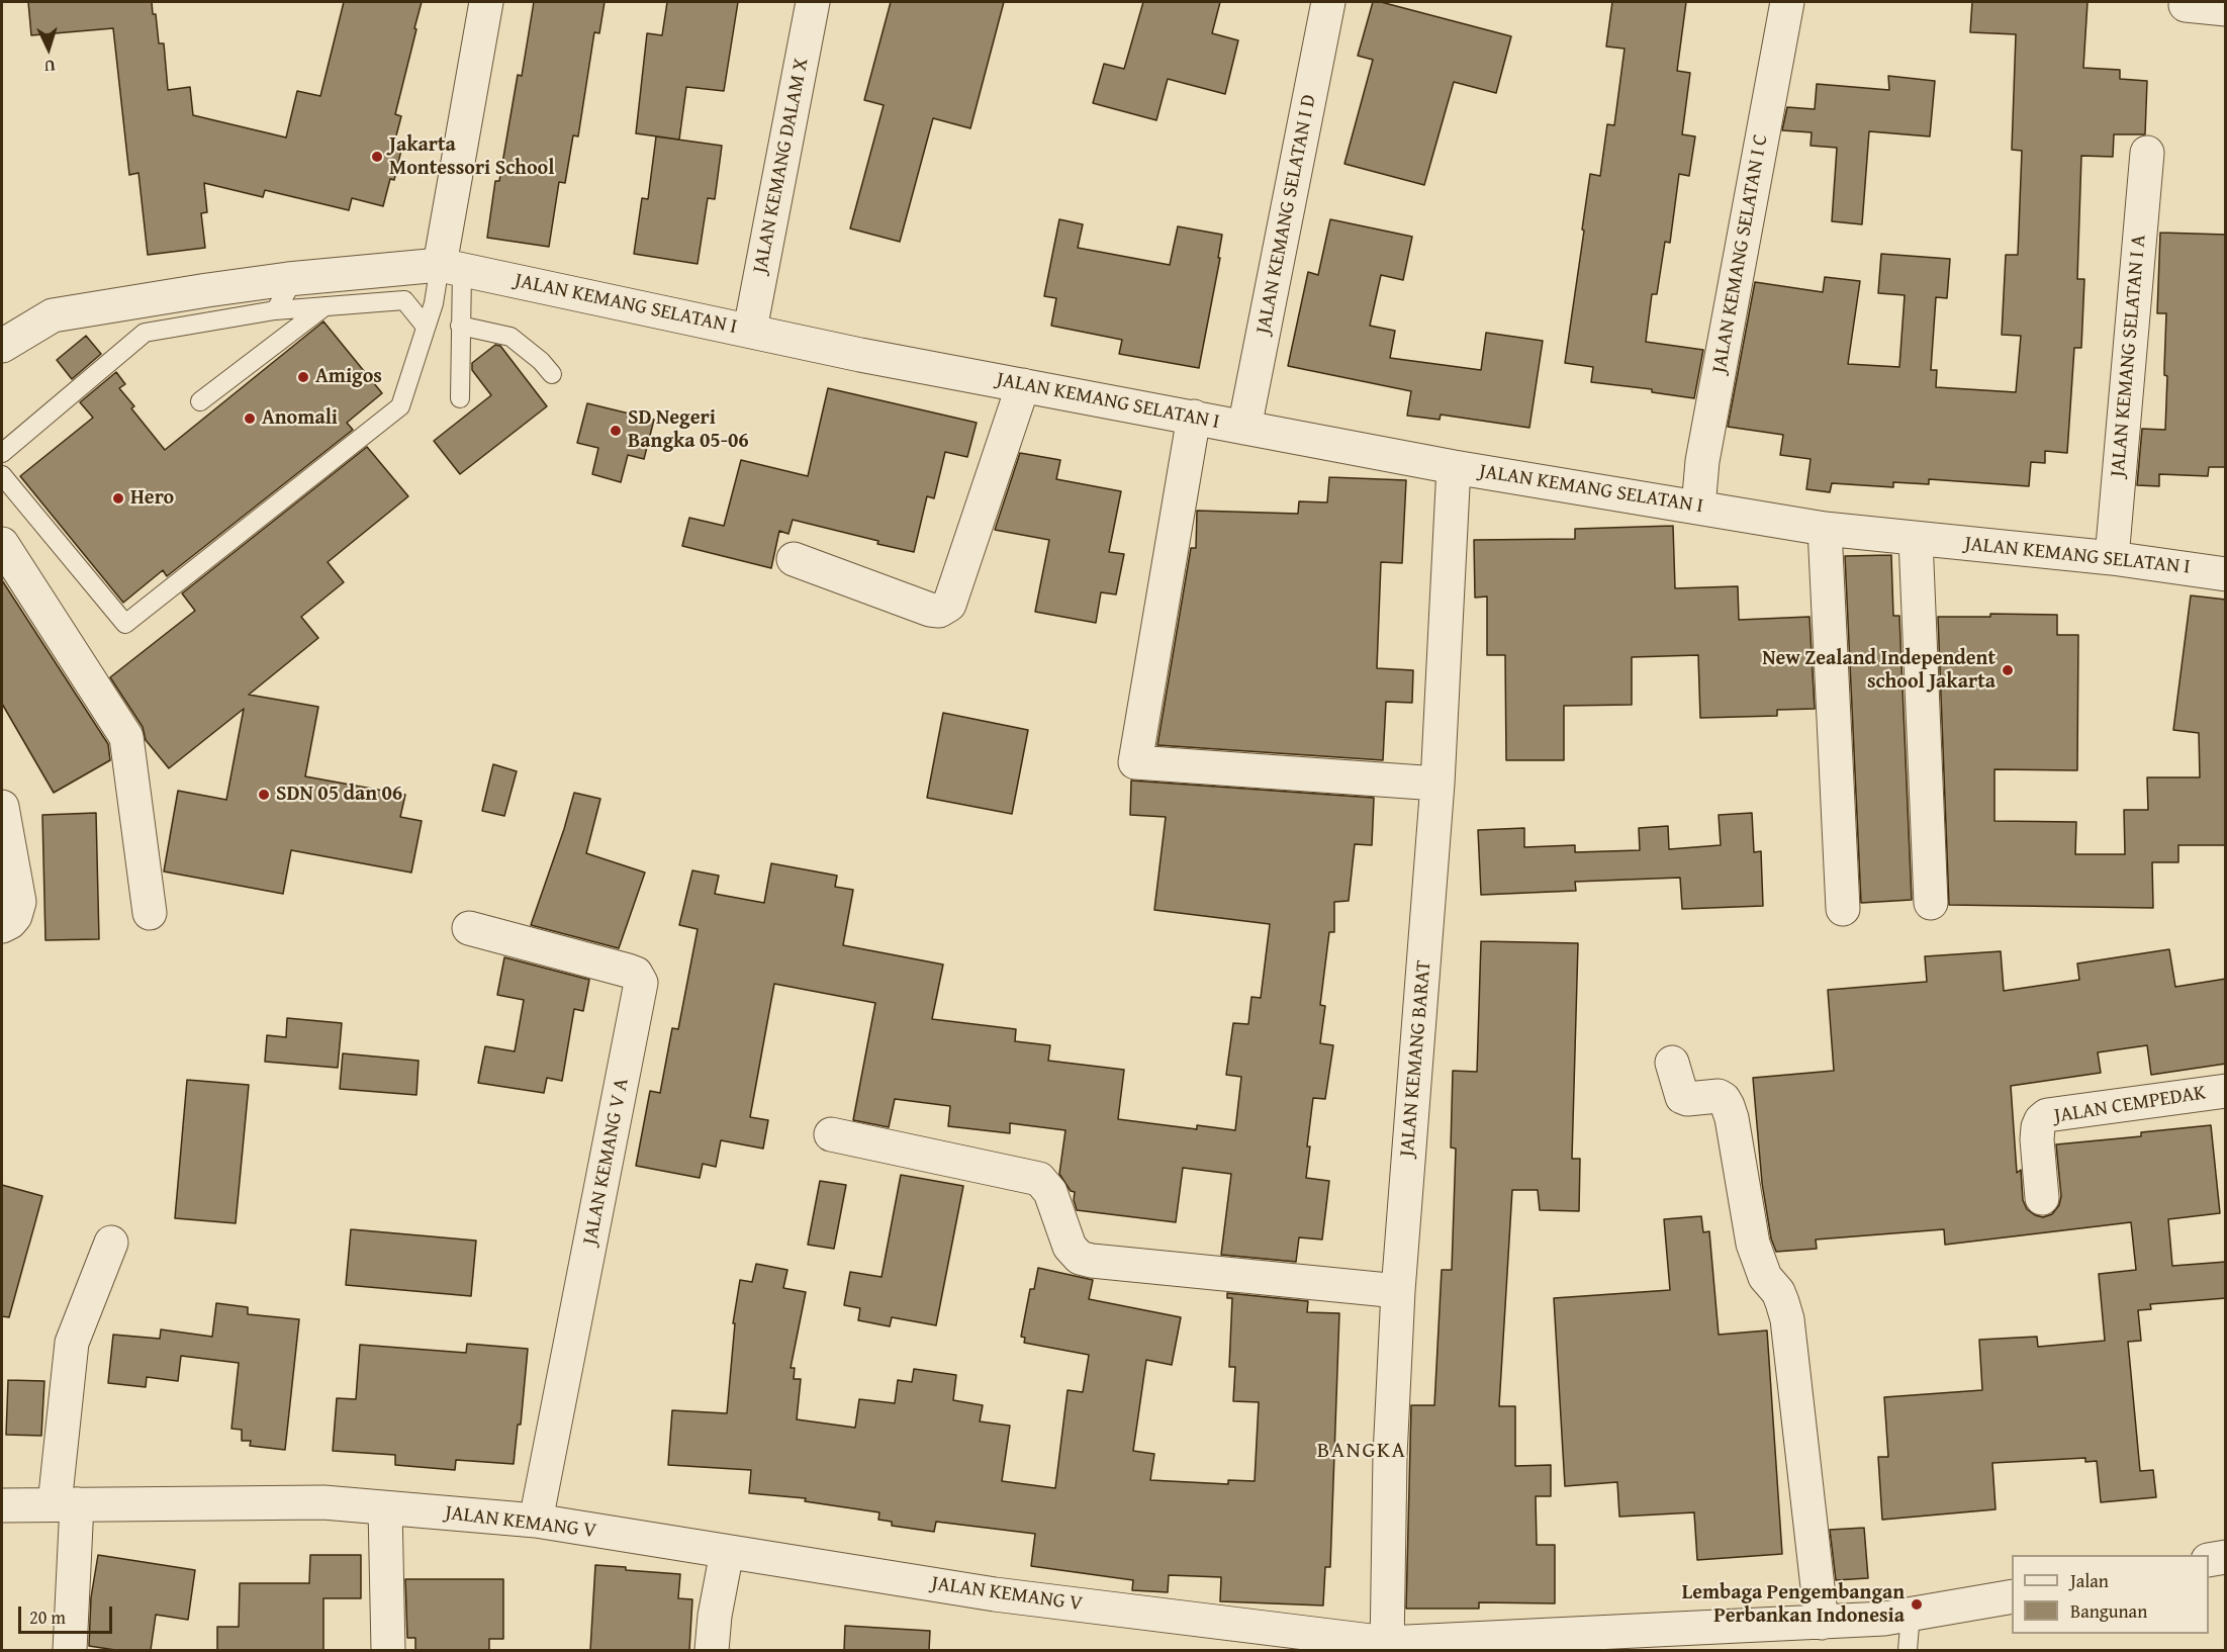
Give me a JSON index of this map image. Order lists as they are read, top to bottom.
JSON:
{
  "streets": {
    "street": [
      "JALAN KEMANG DALAM X",
      "JALAN KEMANG SELATAN I D",
      "JALAN KEMANG SELATAN I C",
      "JALAN KEMANG SELATAN I",
      "JALAN KEMANG SELATAN I A",
      "JALAN KEMANG BARAT",
      "JALAN CEMPEDAK",
      "JALAN KEMANG V A",
      "JALAN KEMANG V"
    ]
  },
  "crossings": [
    ["JALAN KEMANG DALAM X", "JALAN KEMANG SELATAN I"],
    ["JALAN KEMANG SELATAN I D", "JALAN KEMANG SELATAN I"],
    ["JALAN KEMANG SELATAN I C", "JALAN KEMANG SELATAN I"],
    ["JALAN KEMANG SELATAN I", "JALAN KEMANG SELATAN I A"],
    ["JALAN KEMANG SELATAN I", "JALAN KEMANG BARAT"],
    ["JALAN KEMANG BARAT", "JALAN KEMANG V"],
    ["JALAN KEMANG V A", "JALAN KEMANG V"]
  ],
  "districts": ["BANGKA"],
  "places": [
    "Jakarta Montessori School",
    "Amigos",
    "Anomali",
    "SD Negeri Bangka 05-06",
    "Hero",
    "New Zealand Independent school Jakarta",
    "SDN 05 dan 06",
    "Lembaga Pengembangan Perbankan Indonesia"
  ],
  "legend": ["Jalan", "Bangunan"],
  "scale_bar": "20 m",
  "north": "bottom"
}
